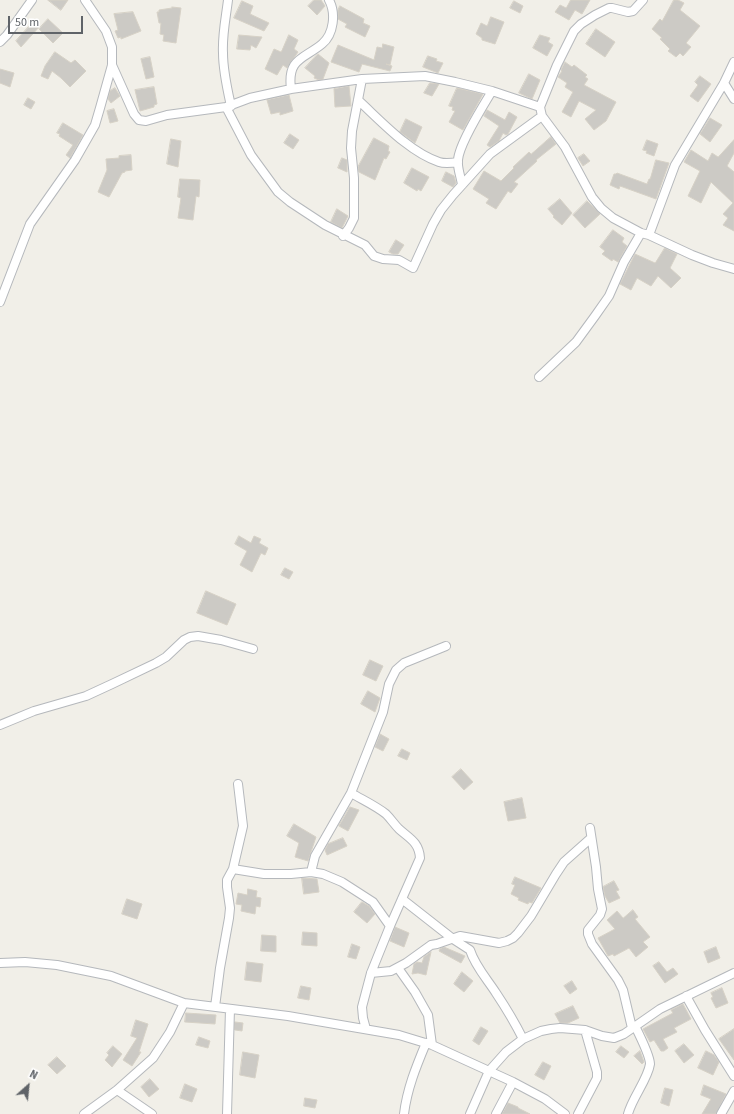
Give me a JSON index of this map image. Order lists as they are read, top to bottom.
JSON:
{
  "scale_bar": "50 m",
  "north": "top right"
}
